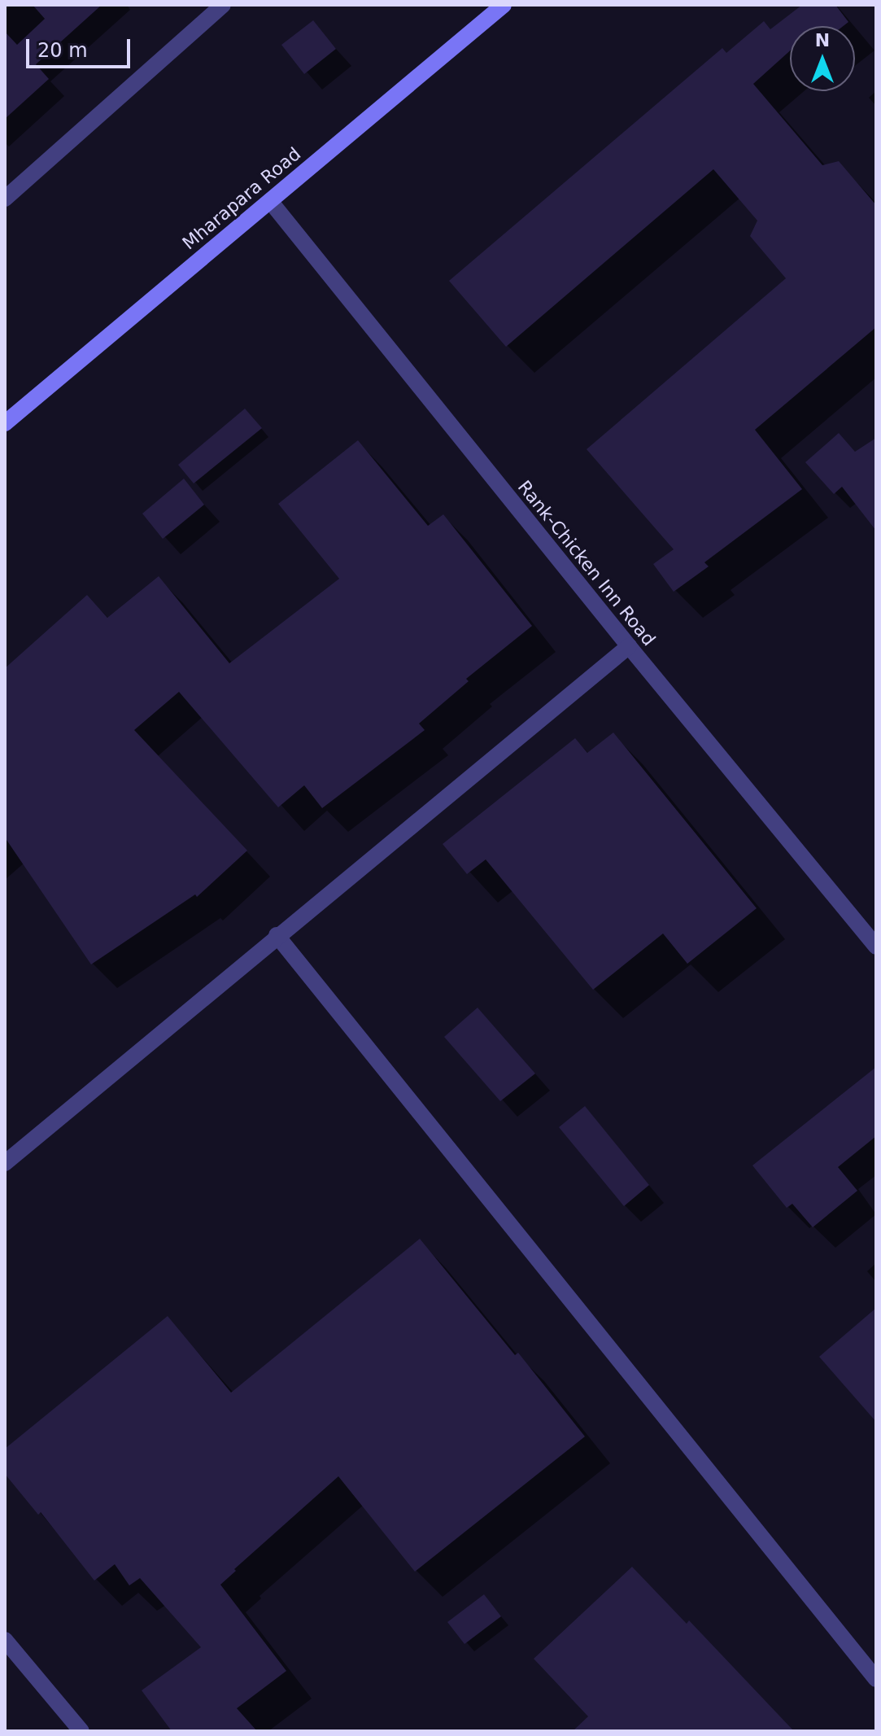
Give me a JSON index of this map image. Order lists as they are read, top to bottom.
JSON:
{
  "streets": {
    "main road": ["Mharapara Road"],
    "street": ["Rank-Chicken Inn Road"]
  },
  "crossings": [
    ["Mharapara Road", "Rank-Chicken Inn Road"]
  ],
  "scale_bar": "20 m",
  "north": "top"
}
